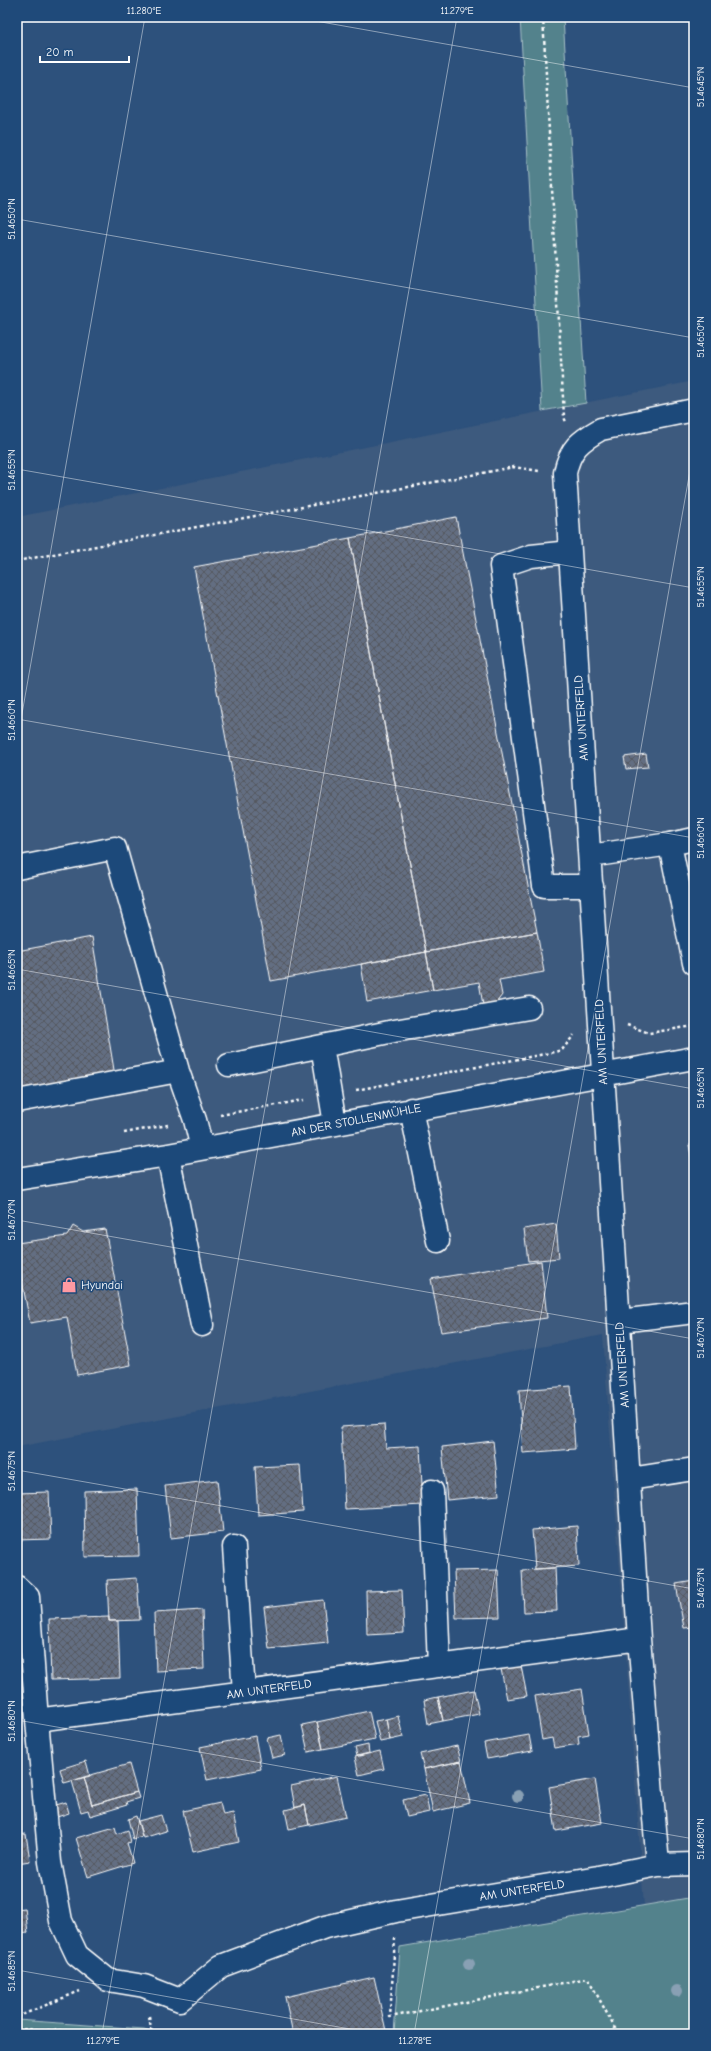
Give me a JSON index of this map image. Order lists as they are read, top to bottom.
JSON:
{
  "streets": {
    "street": ["AM UNTERFELD", "AN DER STOLLENMÜHLE"]
  },
  "crossings": [
    ["AM UNTERFELD", "AN DER STOLLENMÜHLE"]
  ],
  "places": {
    "shop": ["Hyundai"]
  },
  "scale_bar": "20 m",
  "coordinates": [
    "11.280°E",
    "11.279°E",
    "51.4645°N",
    "51.4650°N",
    "51.4655°N",
    "51.4660°N",
    "51.4665°N",
    "51.4670°N",
    "51.4675°N",
    "51.4680°N",
    "51.4685°N",
    "11.278°E"
  ]
}
